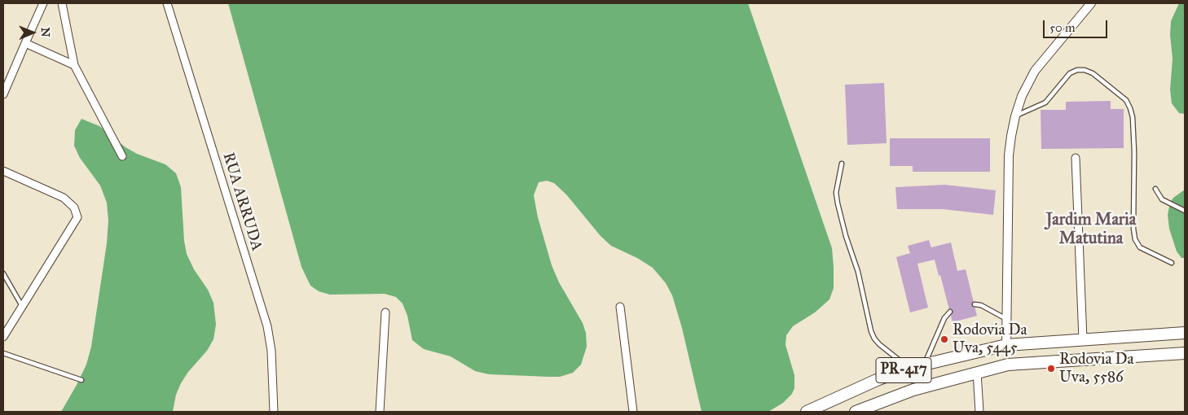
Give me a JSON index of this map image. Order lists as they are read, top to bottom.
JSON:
{
  "streets": {
    "main road": ["PR-417"],
    "street": ["RUA ARRUDA"]
  },
  "districts": ["Jardim Maria Matutina"],
  "places": ["Rodovia Da Uva, 5445", "Rodovia Da Uva, 5586"],
  "scale_bar": "50 m",
  "north": "right"
}
